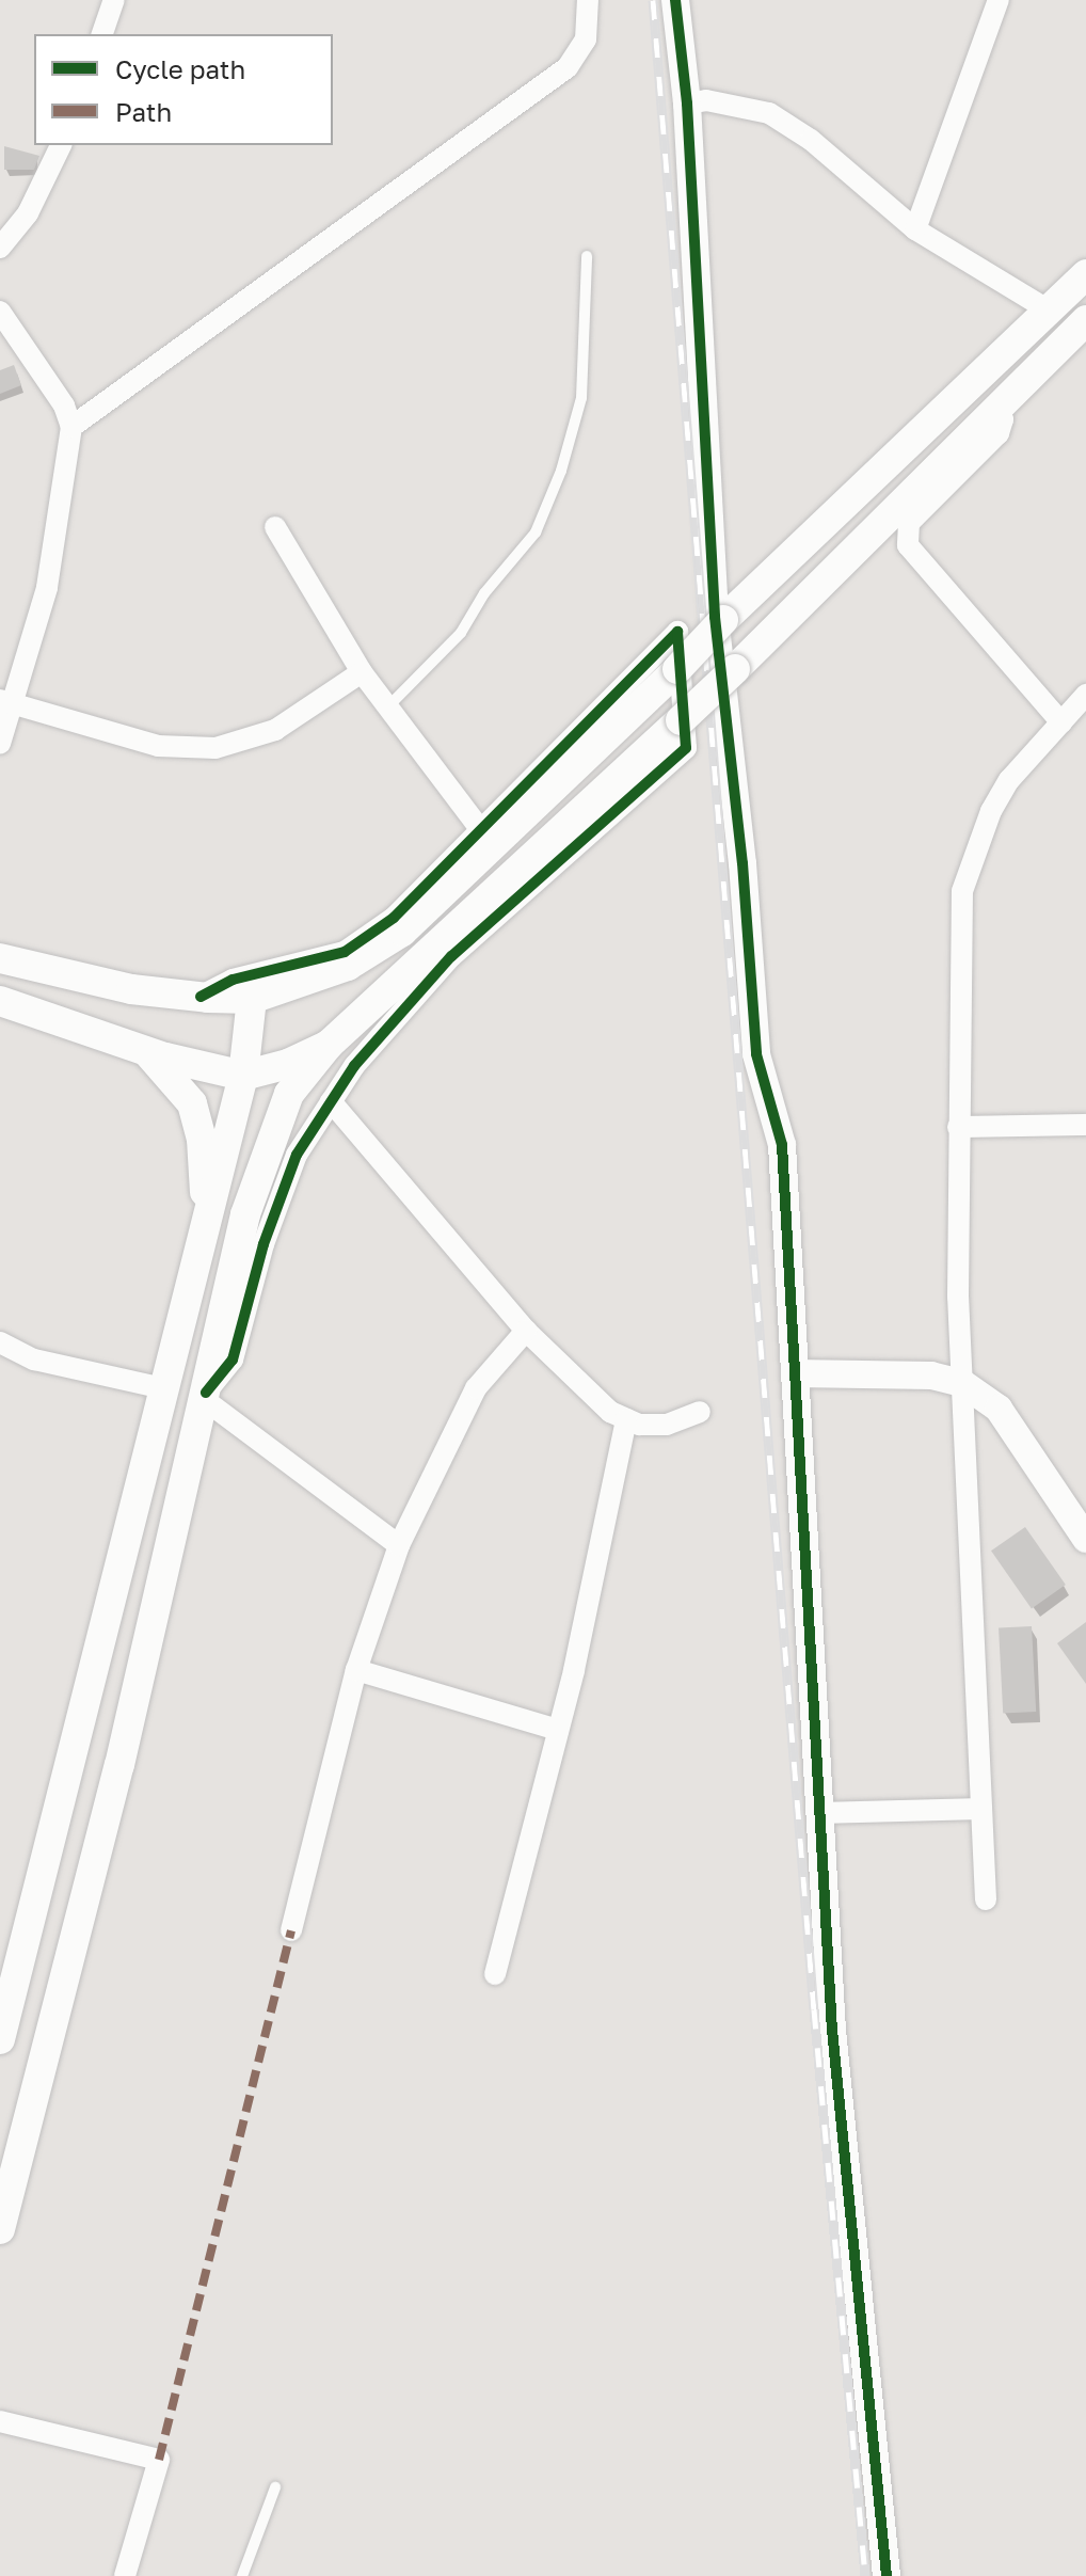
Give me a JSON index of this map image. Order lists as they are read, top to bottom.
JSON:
{
  "legend": ["Cycle path", "Path"]
}
